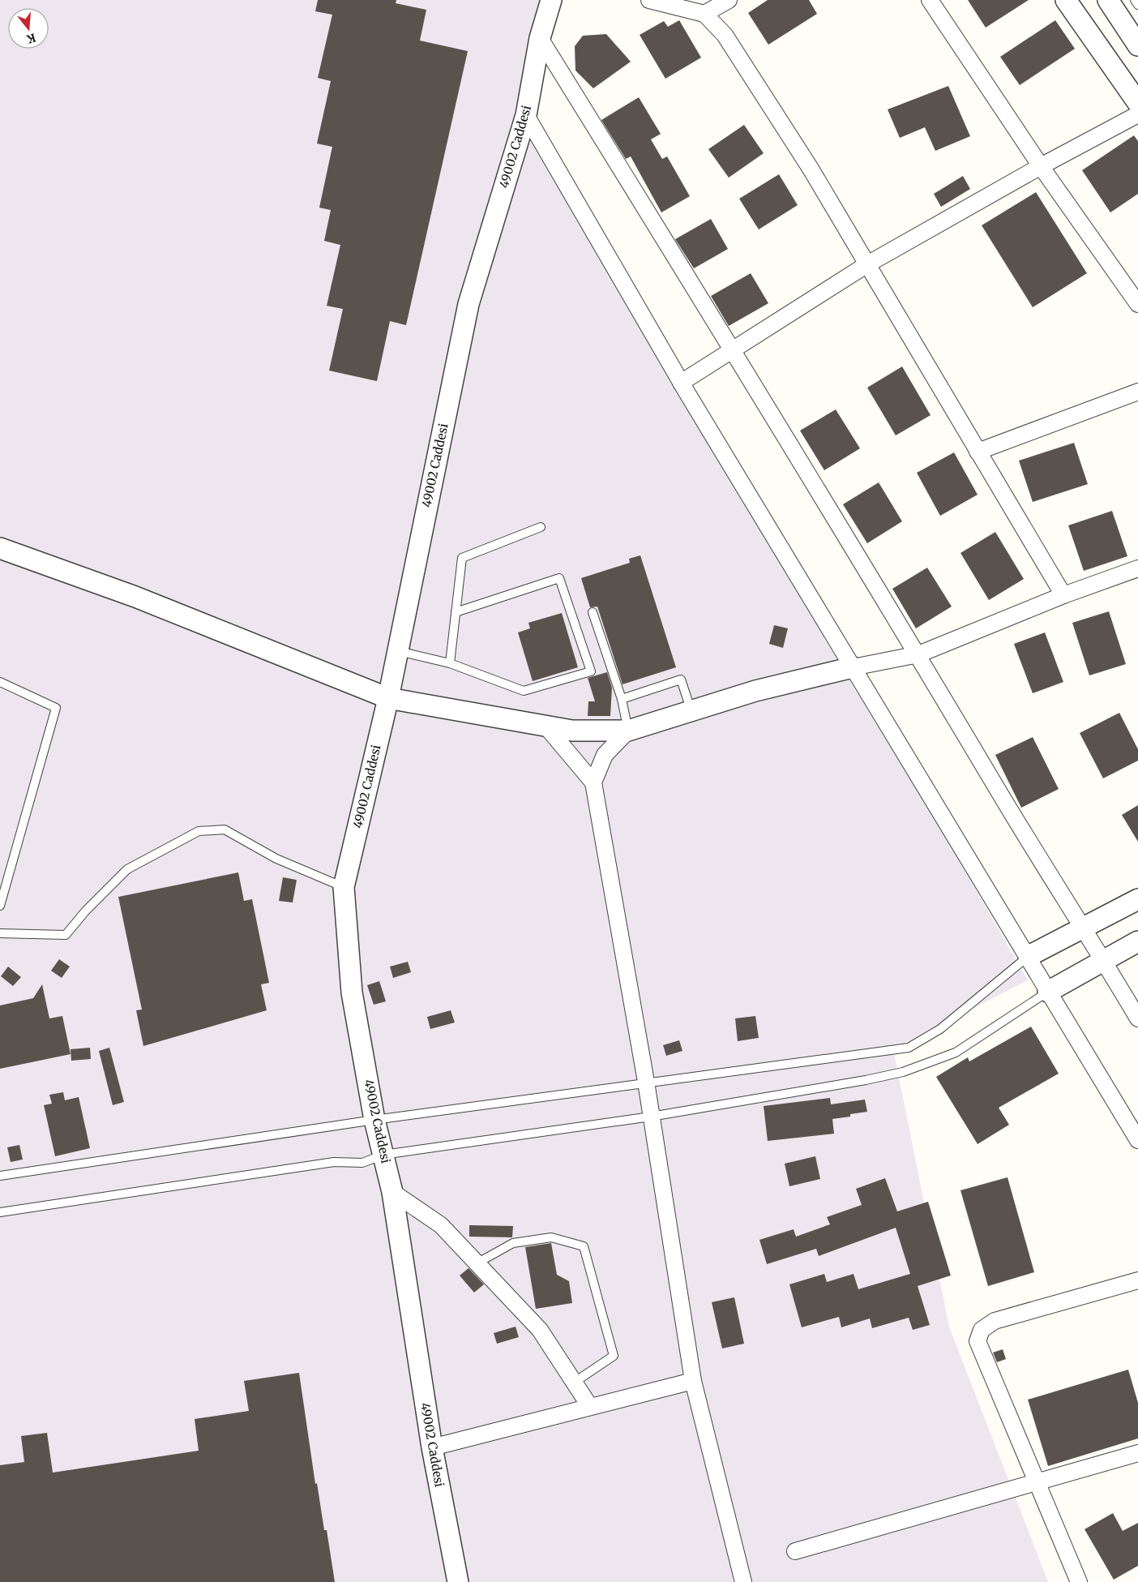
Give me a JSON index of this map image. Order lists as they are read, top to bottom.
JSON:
{
  "streets": {
    "street": ["49002 Caddesi"]
  },
  "north": "bottom"
}
